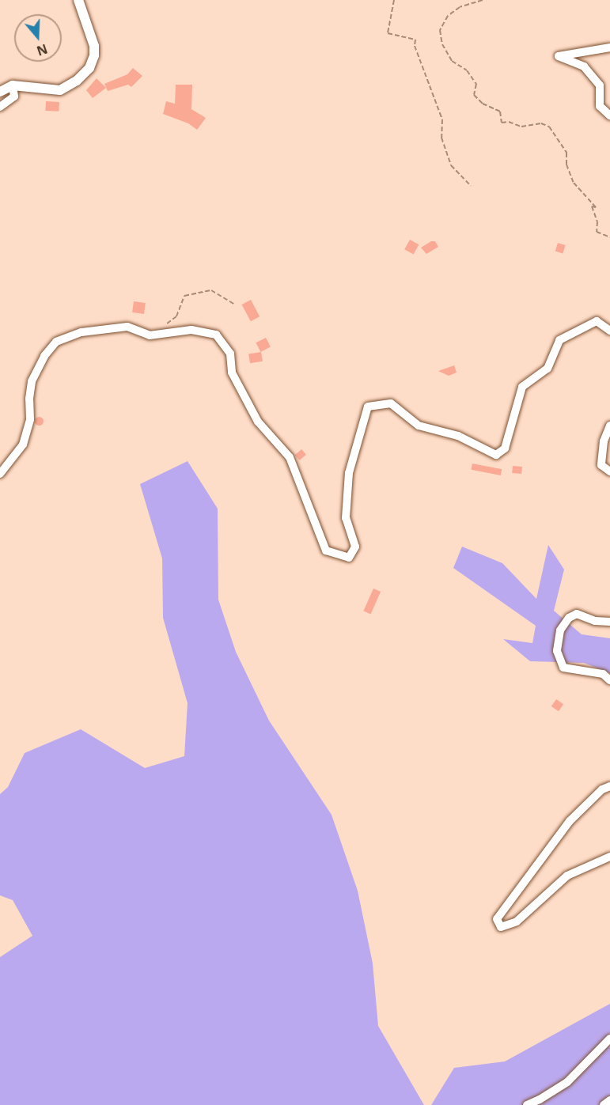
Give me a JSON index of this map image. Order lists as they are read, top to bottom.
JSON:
{
  "north": "bottom"
}
